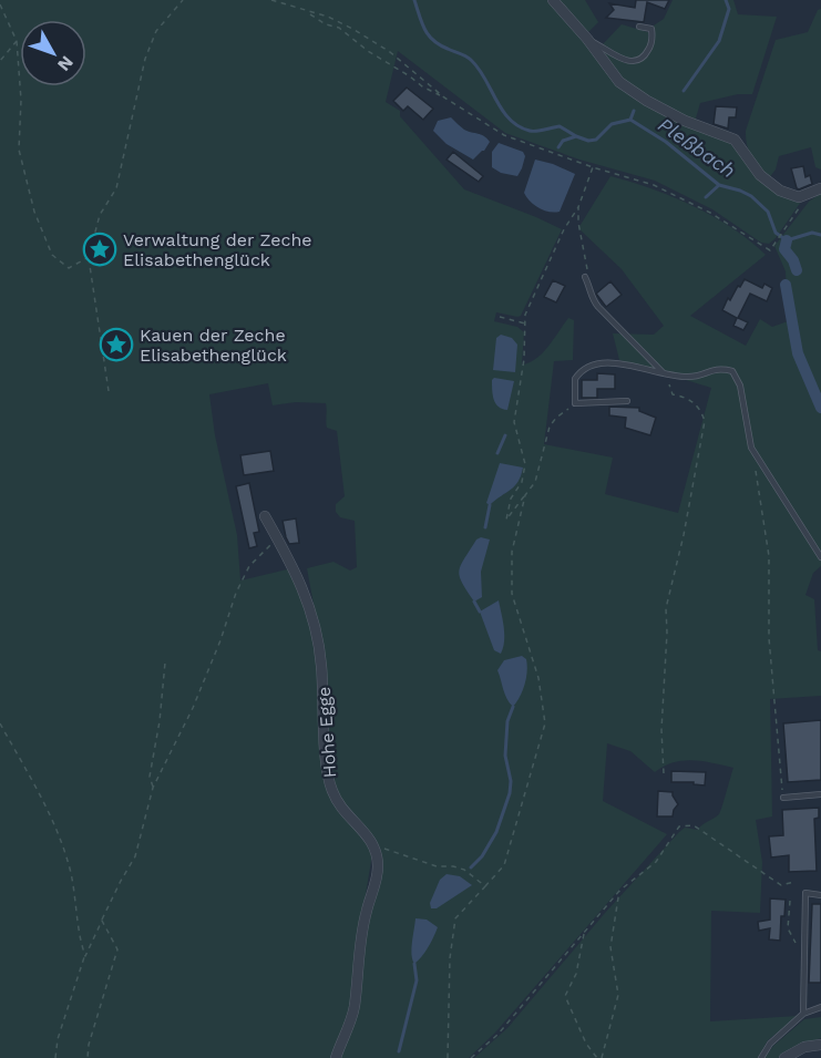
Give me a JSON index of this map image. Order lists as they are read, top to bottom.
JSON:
{
  "streets": {
    "street": ["Hohe Egge"]
  },
  "water": ["Pleßbach"],
  "places": {
    "place": ["Verwaltung der Zeche Elisabethenglück", "Kauen der Zeche Elisabethenglück"]
  },
  "north": "bottom right"
}
